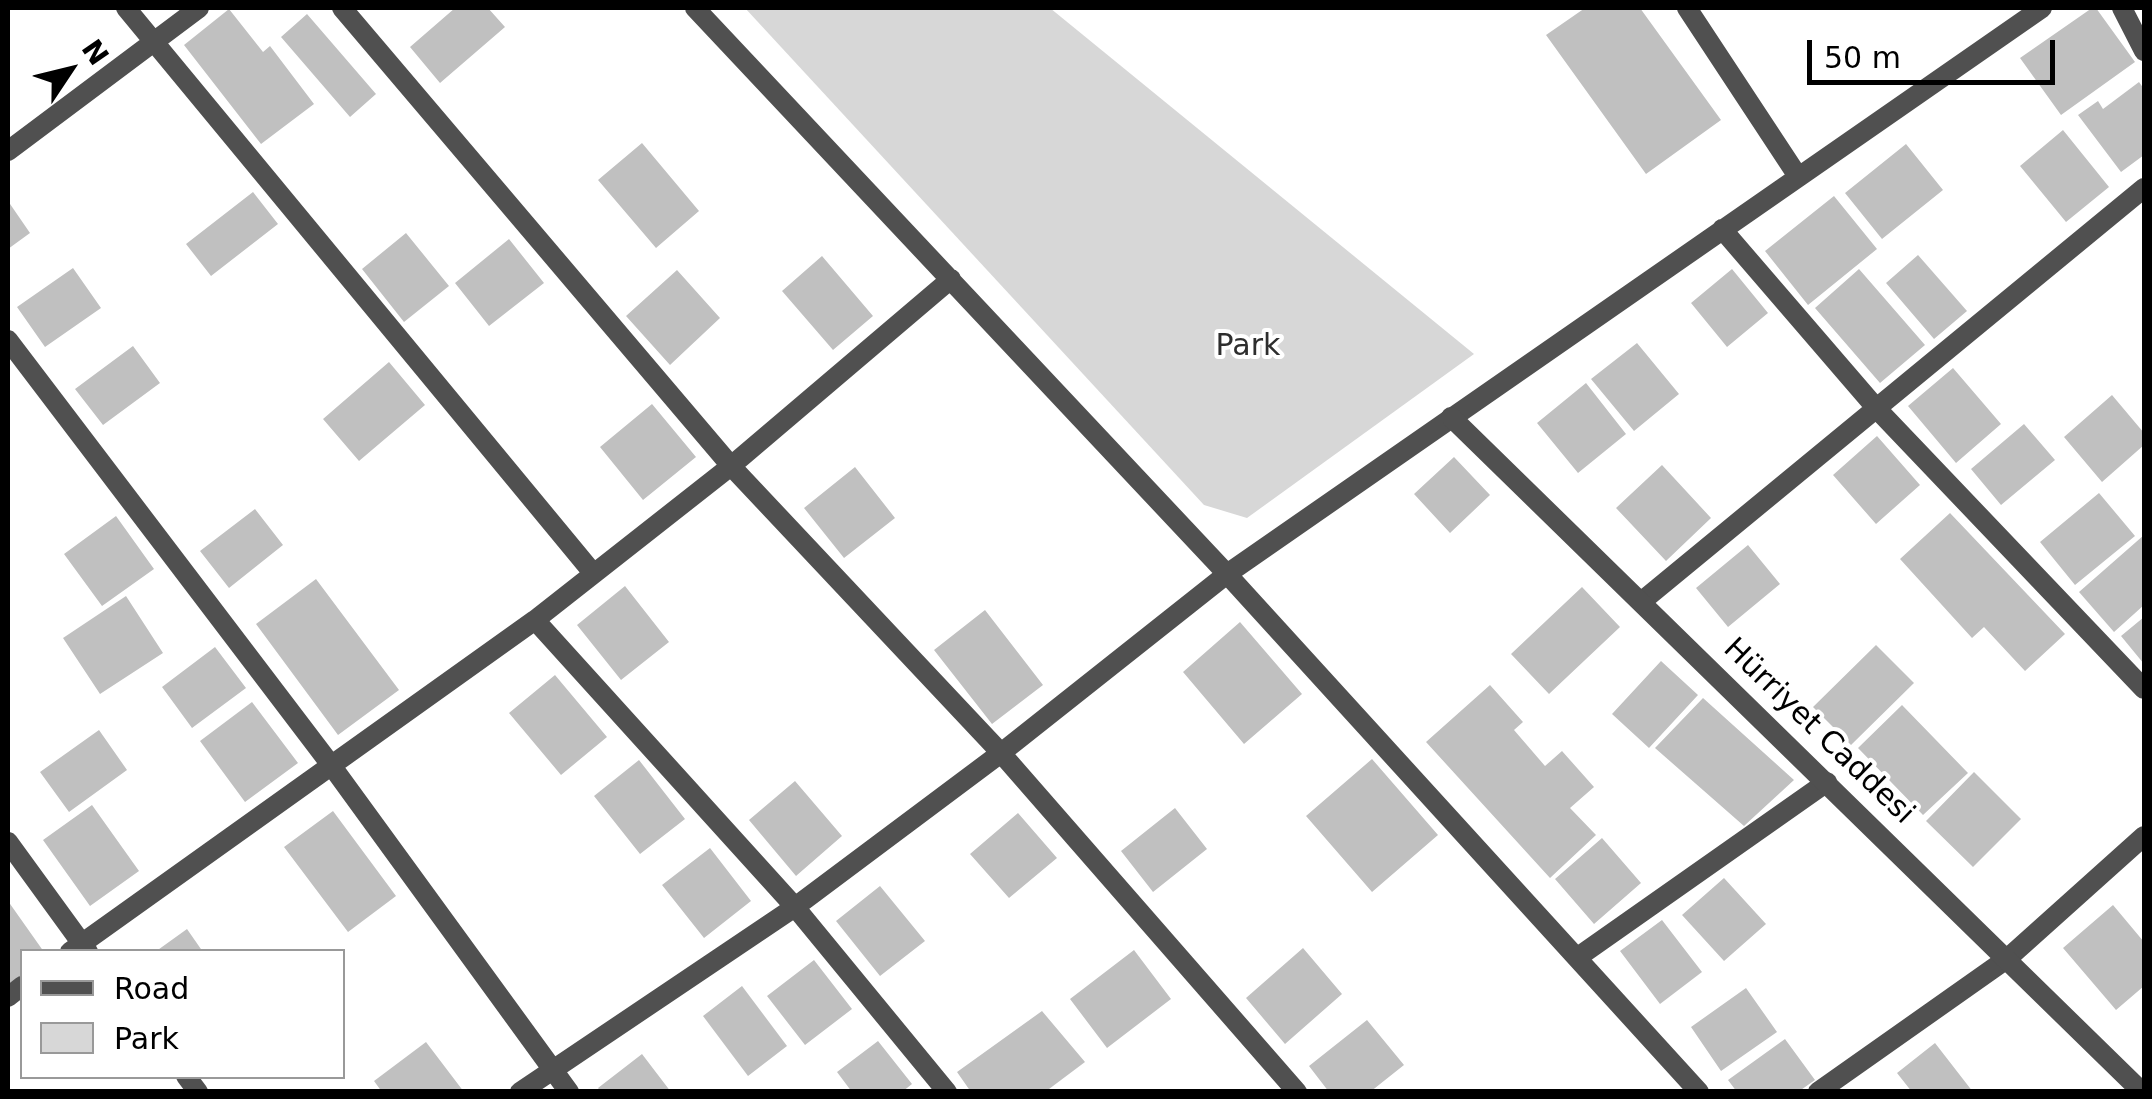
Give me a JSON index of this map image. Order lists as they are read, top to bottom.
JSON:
{
  "streets": {
    "street": ["Hürriyet Caddesi"]
  },
  "parks": ["Park"],
  "legend": ["Road", "Park"],
  "scale_bar": "50 m",
  "north": "top right"
}
